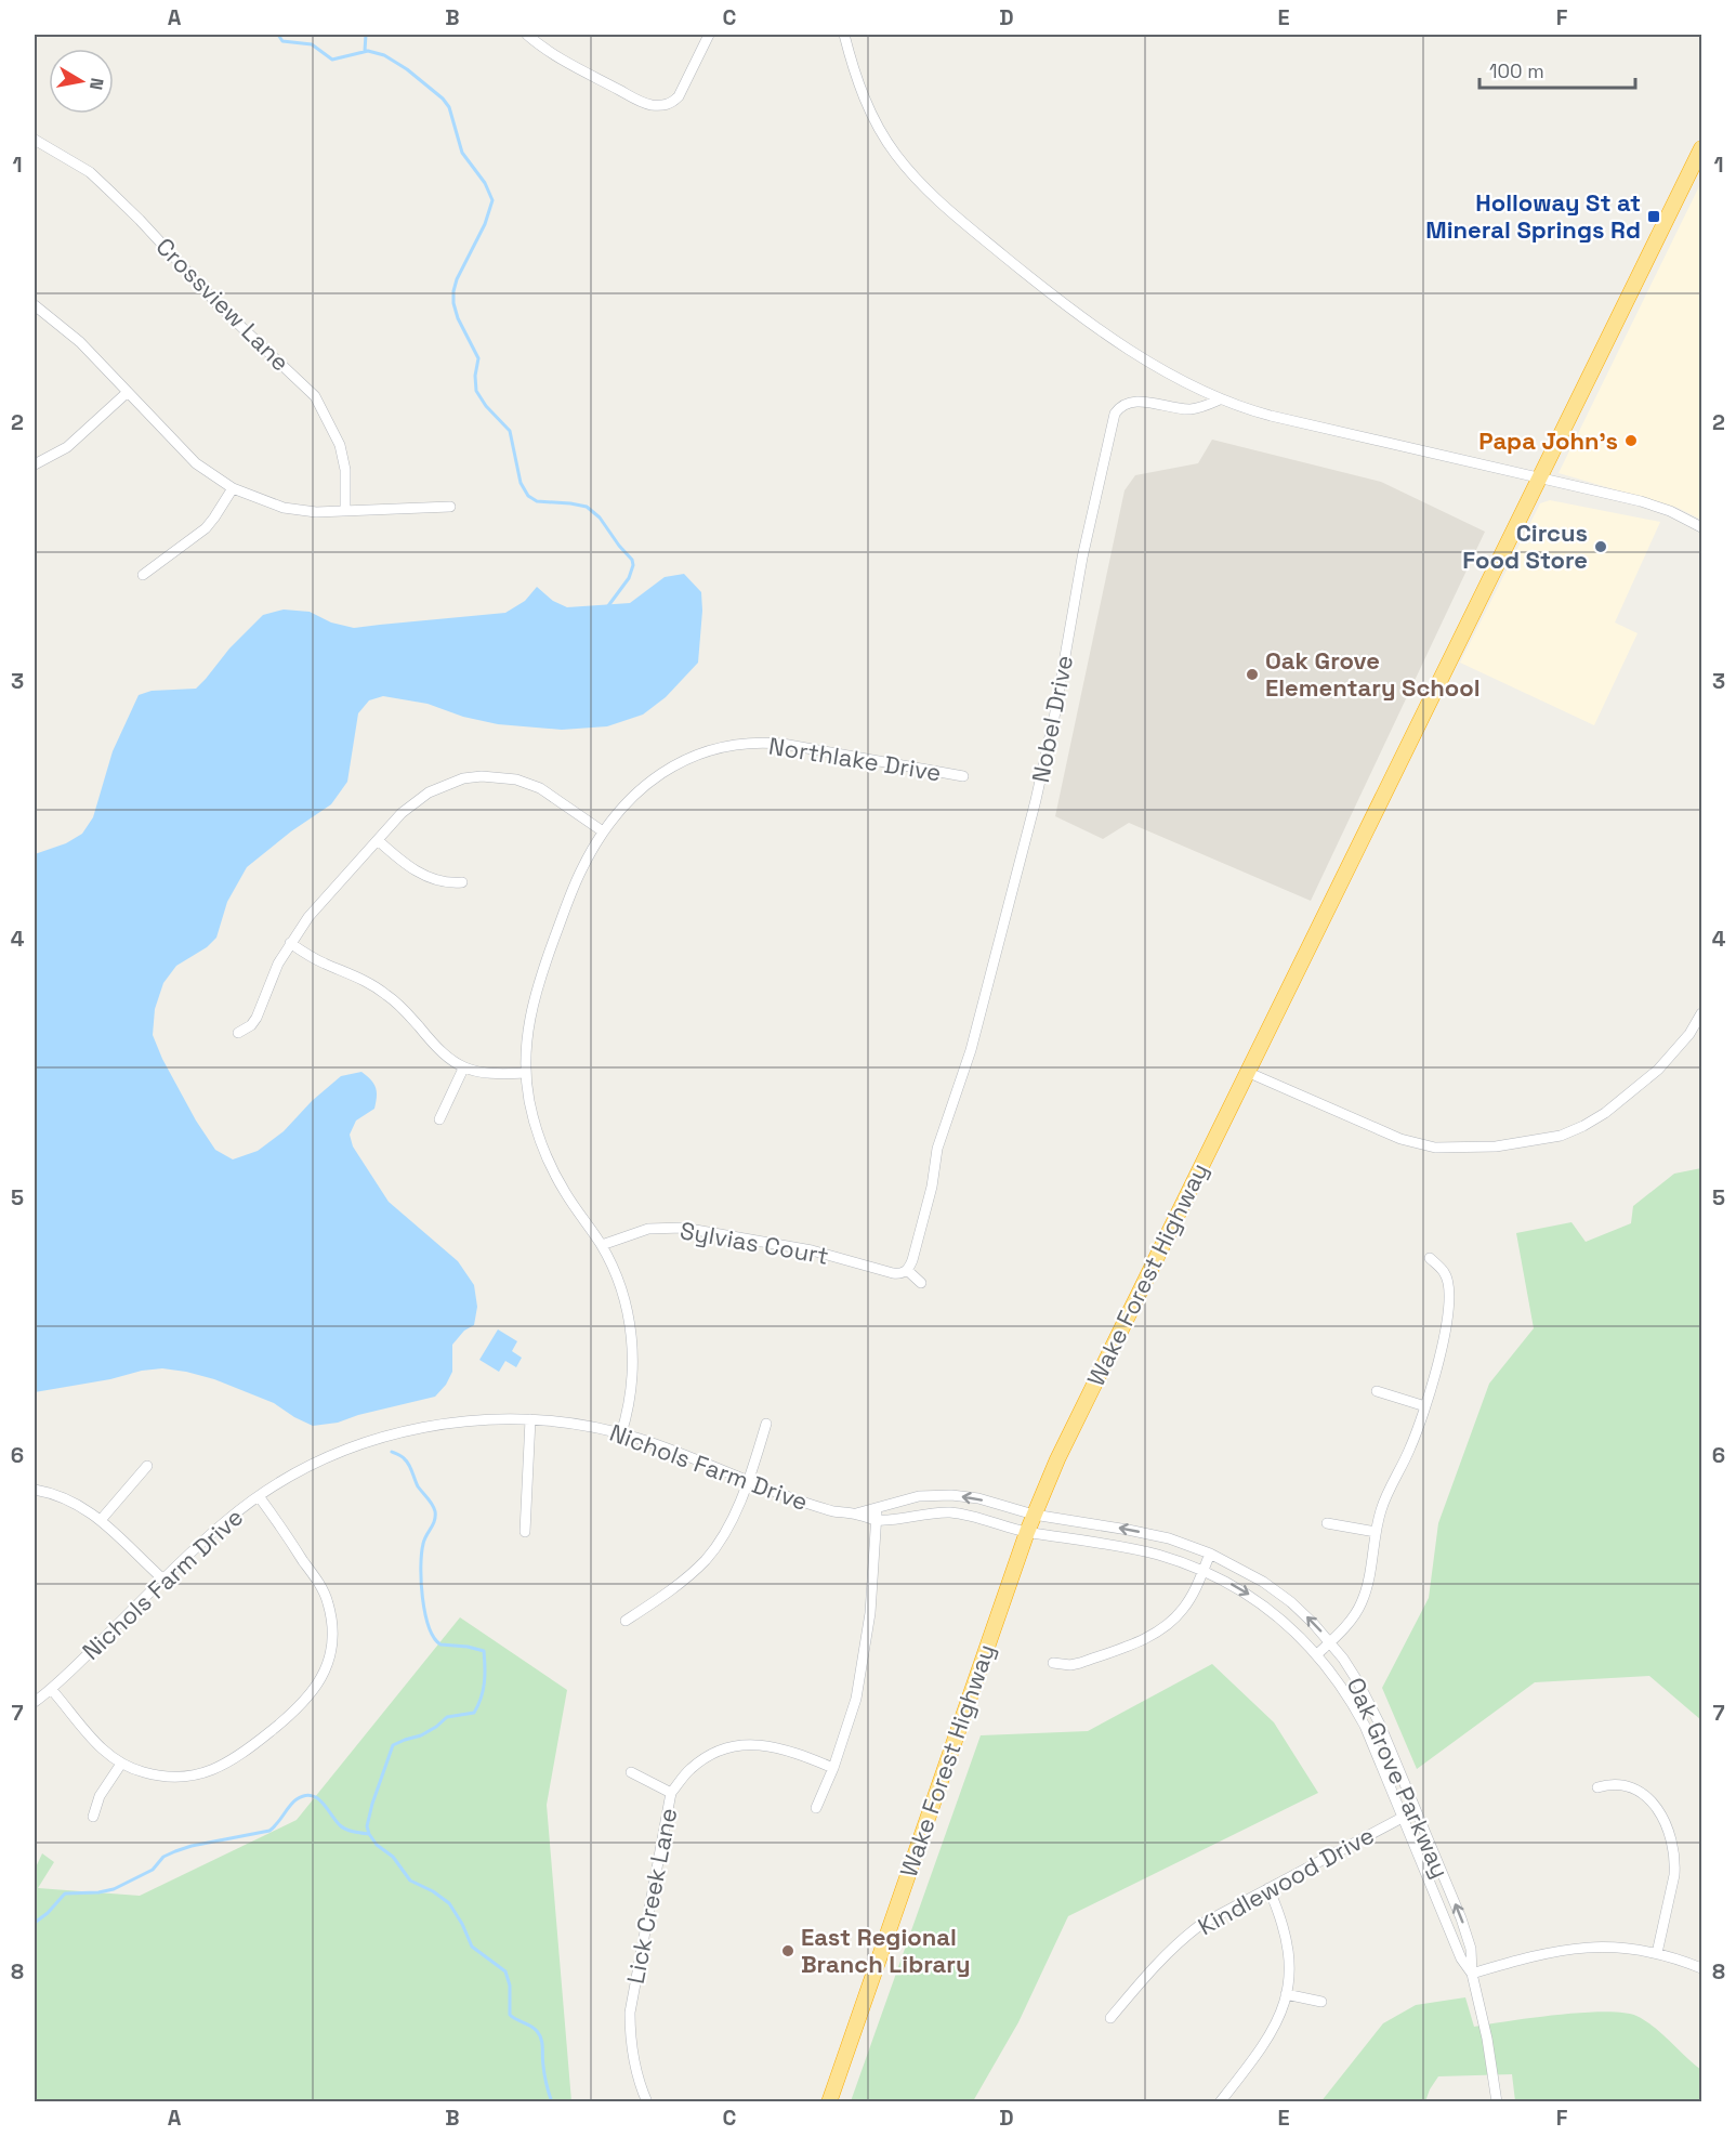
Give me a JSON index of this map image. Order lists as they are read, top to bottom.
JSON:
{
  "streets": {
    "highway": ["Wake Forest Highway"],
    "street": [
      "Crossview Lane",
      "Nobel Drive",
      "Northlake Drive",
      "Sylvias Court",
      "Nichols Farm Drive",
      "Oak Grove Parkway",
      "Kindlewood Drive",
      "Lick Creek Lane"
    ]
  },
  "crossings": [
    ["Nobel Drive", "Sylvias Court"],
    ["Northlake Drive", "Sylvias Court"],
    ["Northlake Drive", "Nichols Farm Drive"],
    ["Wake Forest Highway", "Nichols Farm Drive"],
    ["Wake Forest Highway", "Oak Grove Parkway"],
    ["Nichols Farm Drive", "Oak Grove Parkway"],
    ["Oak Grove Parkway", "Kindlewood Drive"]
  ],
  "places": {
    "transit": ["Holloway St at Mineral Springs Rd"],
    "other": [
      "Papa John's",
      "Circus Food Store",
      "Oak Grove Elementary School",
      "East Regional Branch Library"
    ]
  },
  "scale_bar": "100 m",
  "north": "right",
  "grid": {
    "columns": [
      "A",
      "B",
      "C",
      "D",
      "E",
      "F"
    ],
    "rows": [
      "1",
      "2",
      "3",
      "4",
      "5",
      "6",
      "7",
      "8"
    ]
  }
}
